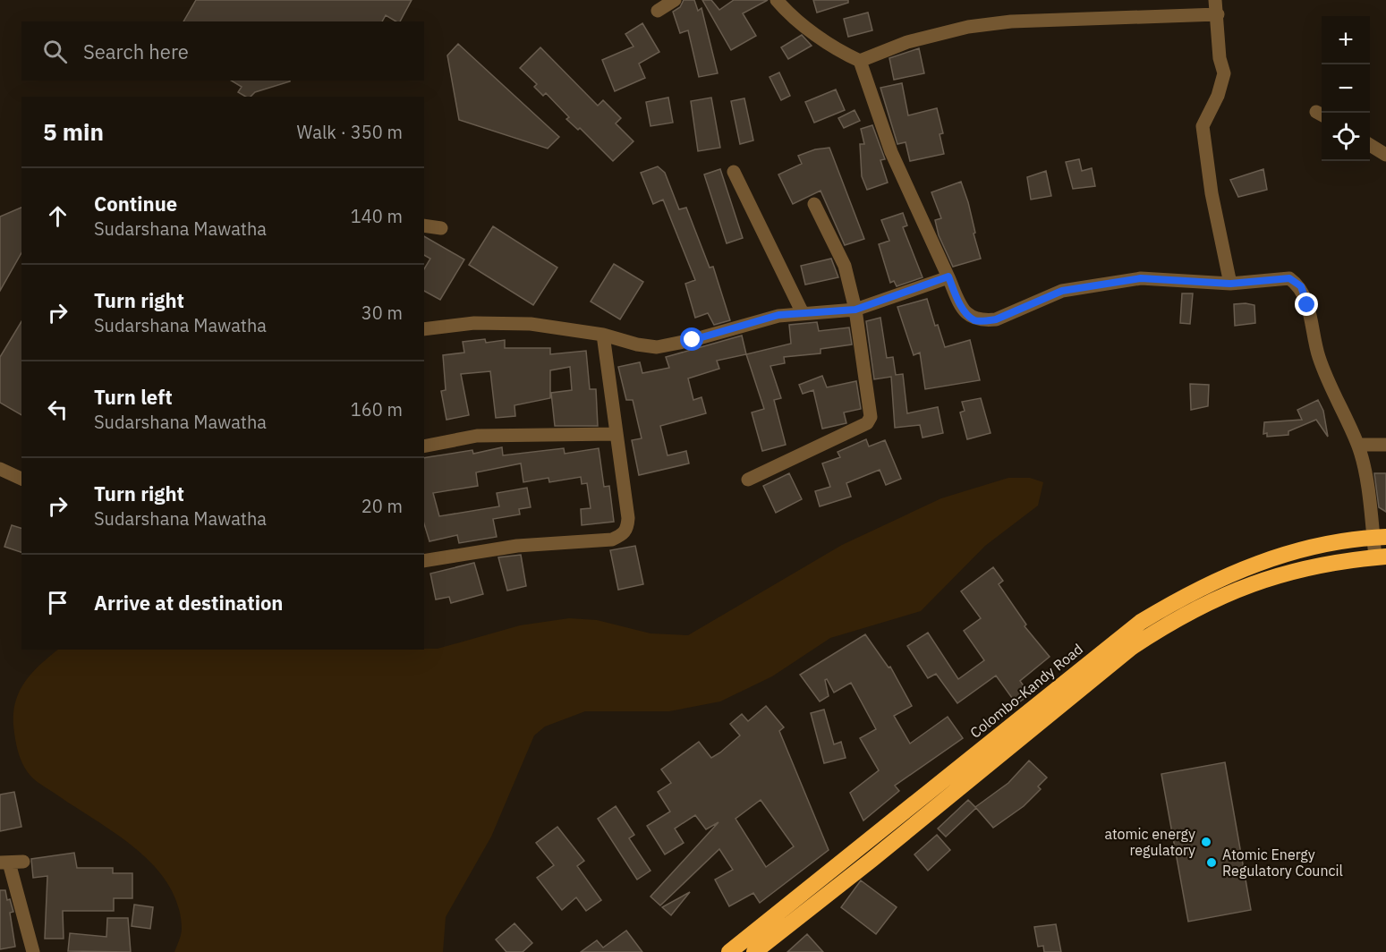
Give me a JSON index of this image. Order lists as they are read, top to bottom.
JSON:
{
  "streets": {
    "highway": ["Colombo-Kandy Road"]
  },
  "places": ["atomic energy regulatory", "Atomic Energy Regulatory Council"],
  "page": {
    "map_buttons": ["+", "−"],
    "search": "Search here",
    "heading": ["5 min", "Walk · 350 m"],
    "list": [
      ["Continue", "Sudarshana Mawatha", "140 m"],
      ["Turn right", "Sudarshana Mawatha", "30 m"],
      ["Turn left", "Sudarshana Mawatha", "160 m"],
      ["Turn right", "Sudarshana Mawatha", "20 m"],
      "Arrive at destination"
    ]
  }
}
